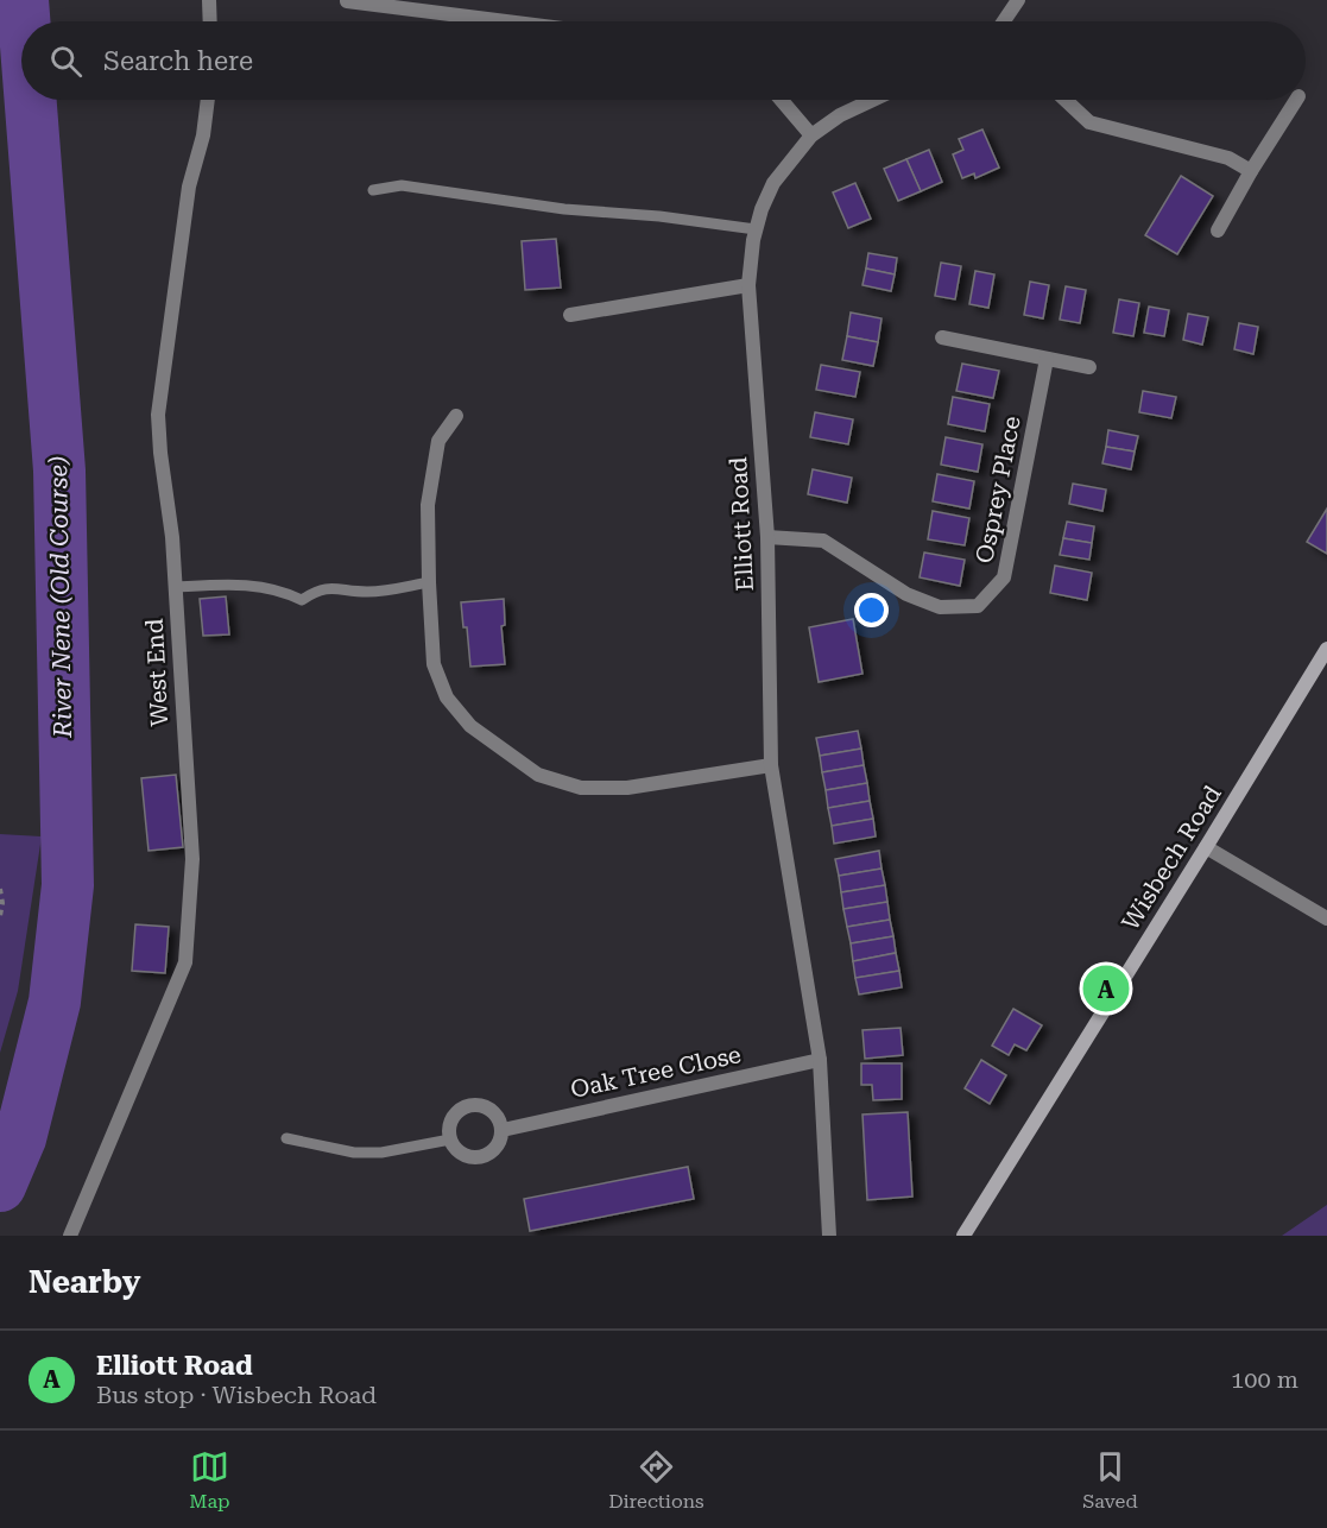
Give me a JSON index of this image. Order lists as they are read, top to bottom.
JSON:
{
  "streets": {
    "main road": ["Wisbech Road"],
    "street": [
      "Osprey Place",
      "Elliott Road",
      "West End",
      "Oak Tree Close"
    ]
  },
  "crossings": [
    ["Osprey Place", "Elliott Road"],
    ["Elliott Road", "Oak Tree Close"]
  ],
  "water": ["River Nene (Old Course)"],
  "page": {
    "search": "Search here",
    "pins": "A",
    "heading": "Nearby",
    "list": [
      {
        "mark": "A",
        "name": "Elliott Road",
        "note": "Bus stop · Wisbech Road",
        "value": "100 m"
      }
    ],
    "nav": ["Map", "Directions", "Saved"]
  }
}
